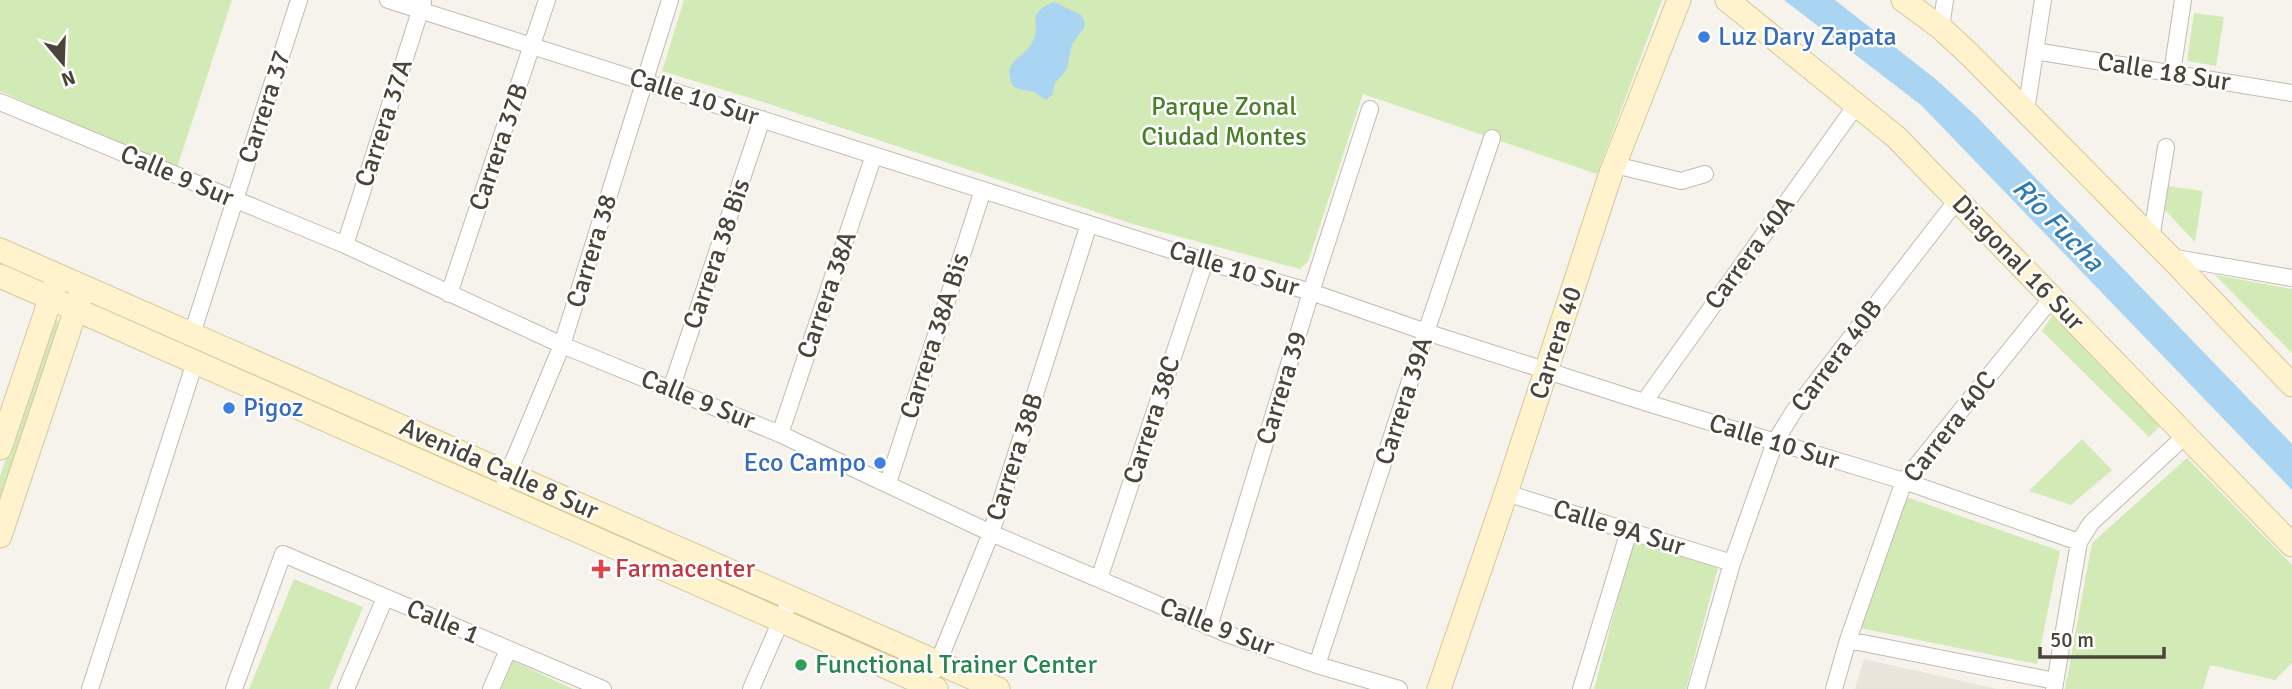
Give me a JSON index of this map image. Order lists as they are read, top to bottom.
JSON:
{
  "streets": {
    "main road": ["Diagonal 16 Sur", "Carrera 40", "Avenida Calle 8 Sur"],
    "street": [
      "Calle 18 Sur",
      "Calle 10 Sur",
      "Carrera 37",
      "Carrera 37A",
      "Carrera 37B",
      "Calle 9 Sur",
      "Carrera 38",
      "Carrera 40A",
      "Carrera 38 Bis",
      "Carrera 38A",
      "Carrera 38A Bis",
      "Carrera 40B",
      "Carrera 39",
      "Carrera 39A",
      "Carrera 38C",
      "Carrera 40C",
      "Carrera 38B",
      "Calle 9A Sur",
      "Calle 1"
    ]
  },
  "crossings": [
    ["Calle 10 Sur", "Carrera 37A"],
    ["Calle 10 Sur", "Carrera 37B"],
    ["Calle 10 Sur", "Carrera 38"],
    ["Calle 10 Sur", "Carrera 40A"],
    ["Calle 10 Sur", "Carrera 38 Bis"],
    ["Calle 10 Sur", "Carrera 38A"],
    ["Calle 10 Sur", "Carrera 38A Bis"],
    ["Calle 10 Sur", "Carrera 40"],
    ["Calle 10 Sur", "Carrera 40B"],
    ["Calle 10 Sur", "Carrera 39"],
    ["Calle 10 Sur", "Carrera 39A"],
    ["Calle 10 Sur", "Carrera 38C"],
    ["Calle 10 Sur", "Carrera 40C"],
    ["Calle 10 Sur", "Carrera 38B"],
    ["Carrera 37", "Calle 9 Sur"],
    ["Carrera 37", "Avenida Calle 8 Sur"],
    ["Carrera 37A", "Calle 9 Sur"],
    ["Carrera 37B", "Calle 9 Sur"],
    ["Calle 9 Sur", "Carrera 38"],
    ["Calle 9 Sur", "Carrera 38 Bis"],
    ["Calle 9 Sur", "Carrera 38A"],
    ["Calle 9 Sur", "Carrera 38A Bis"],
    ["Calle 9 Sur", "Carrera 39"],
    ["Calle 9 Sur", "Carrera 39A"],
    ["Calle 9 Sur", "Carrera 38C"],
    ["Calle 9 Sur", "Carrera 38B"],
    ["Carrera 38", "Avenida Calle 8 Sur"],
    ["Carrera 40A", "Diagonal 16 Sur"],
    ["Diagonal 16 Sur", "Carrera 40B"],
    ["Diagonal 16 Sur", "Carrera 40C"],
    ["Carrera 40", "Calle 9A Sur"],
    ["Carrera 40B", "Calle 9A Sur"],
    ["Carrera 38B", "Avenida Calle 8 Sur"]
  ],
  "water": ["Río Fucha"],
  "parks": ["Parque Zonal Ciudad Montes"],
  "places": {
    "other": [
      "Luz Dary Zapata",
      "Pigoz",
      "Eco Campo",
      "Functional Trainer Center"
    ],
    "health": ["Farmacenter"]
  },
  "scale_bar": "50 m",
  "north": "bottom"
}
